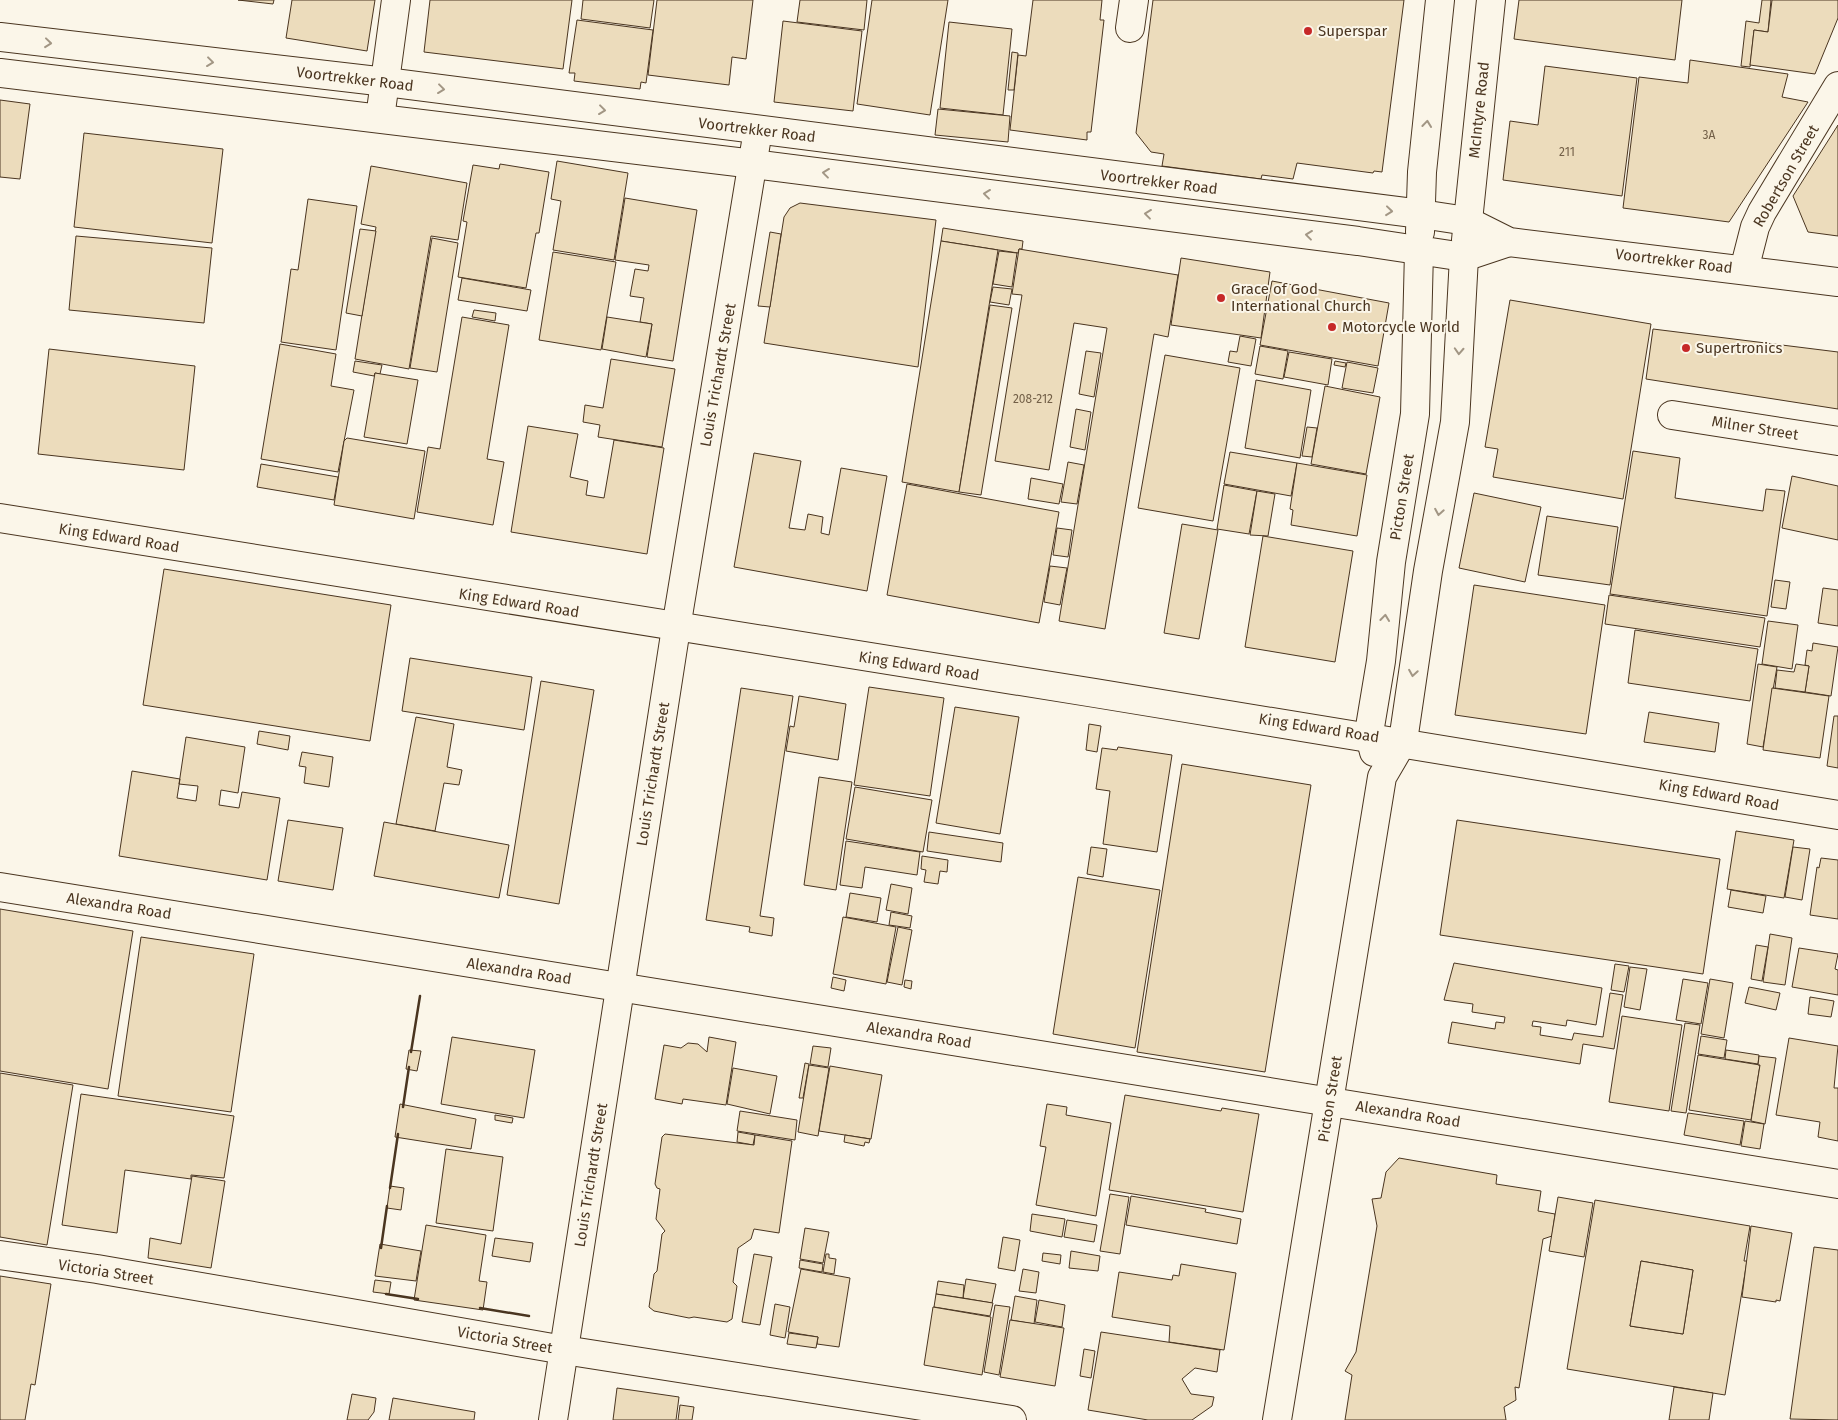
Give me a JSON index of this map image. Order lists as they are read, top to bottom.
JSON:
{
  "streets": {
    "street": [
      "Voortrekker Road",
      "McIntyre Road",
      "Robertson Street",
      "Louis Trichardt Street",
      "Milner Street",
      "Picton Street",
      "King Edward Road",
      "Alexandra Road",
      "Victoria Street"
    ]
  },
  "crossings": [
    ["Voortrekker Road", "McIntyre Road"],
    ["Voortrekker Road", "Robertson Street"],
    ["Voortrekker Road", "Louis Trichardt Street"],
    ["Voortrekker Road", "Picton Street"],
    ["McIntyre Road", "Picton Street"],
    ["Louis Trichardt Street", "King Edward Road"],
    ["Louis Trichardt Street", "Alexandra Road"],
    ["Louis Trichardt Street", "Victoria Street"],
    ["Picton Street", "King Edward Road"],
    ["Picton Street", "Alexandra Road"]
  ],
  "places": [
    "Superspar",
    "Grace of God International Church",
    "Motorcycle World",
    "Supertronics"
  ],
  "house_numbers": ["3A", "211", "208-212"]
}
